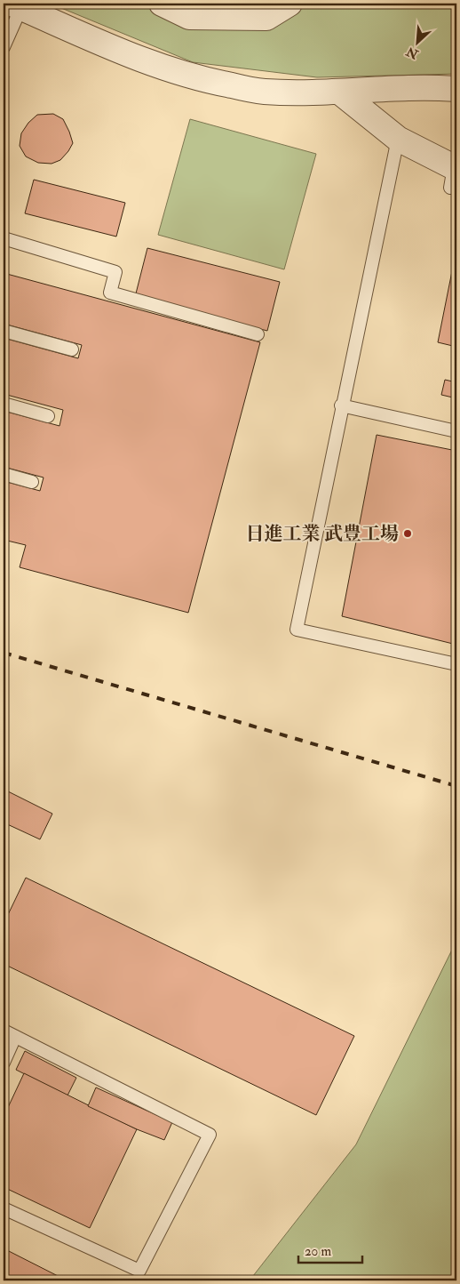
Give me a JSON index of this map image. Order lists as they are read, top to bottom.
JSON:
{
  "places": ["日進工業 武豊工場"],
  "scale_bar": "20 m",
  "north": "bottom left"
}
